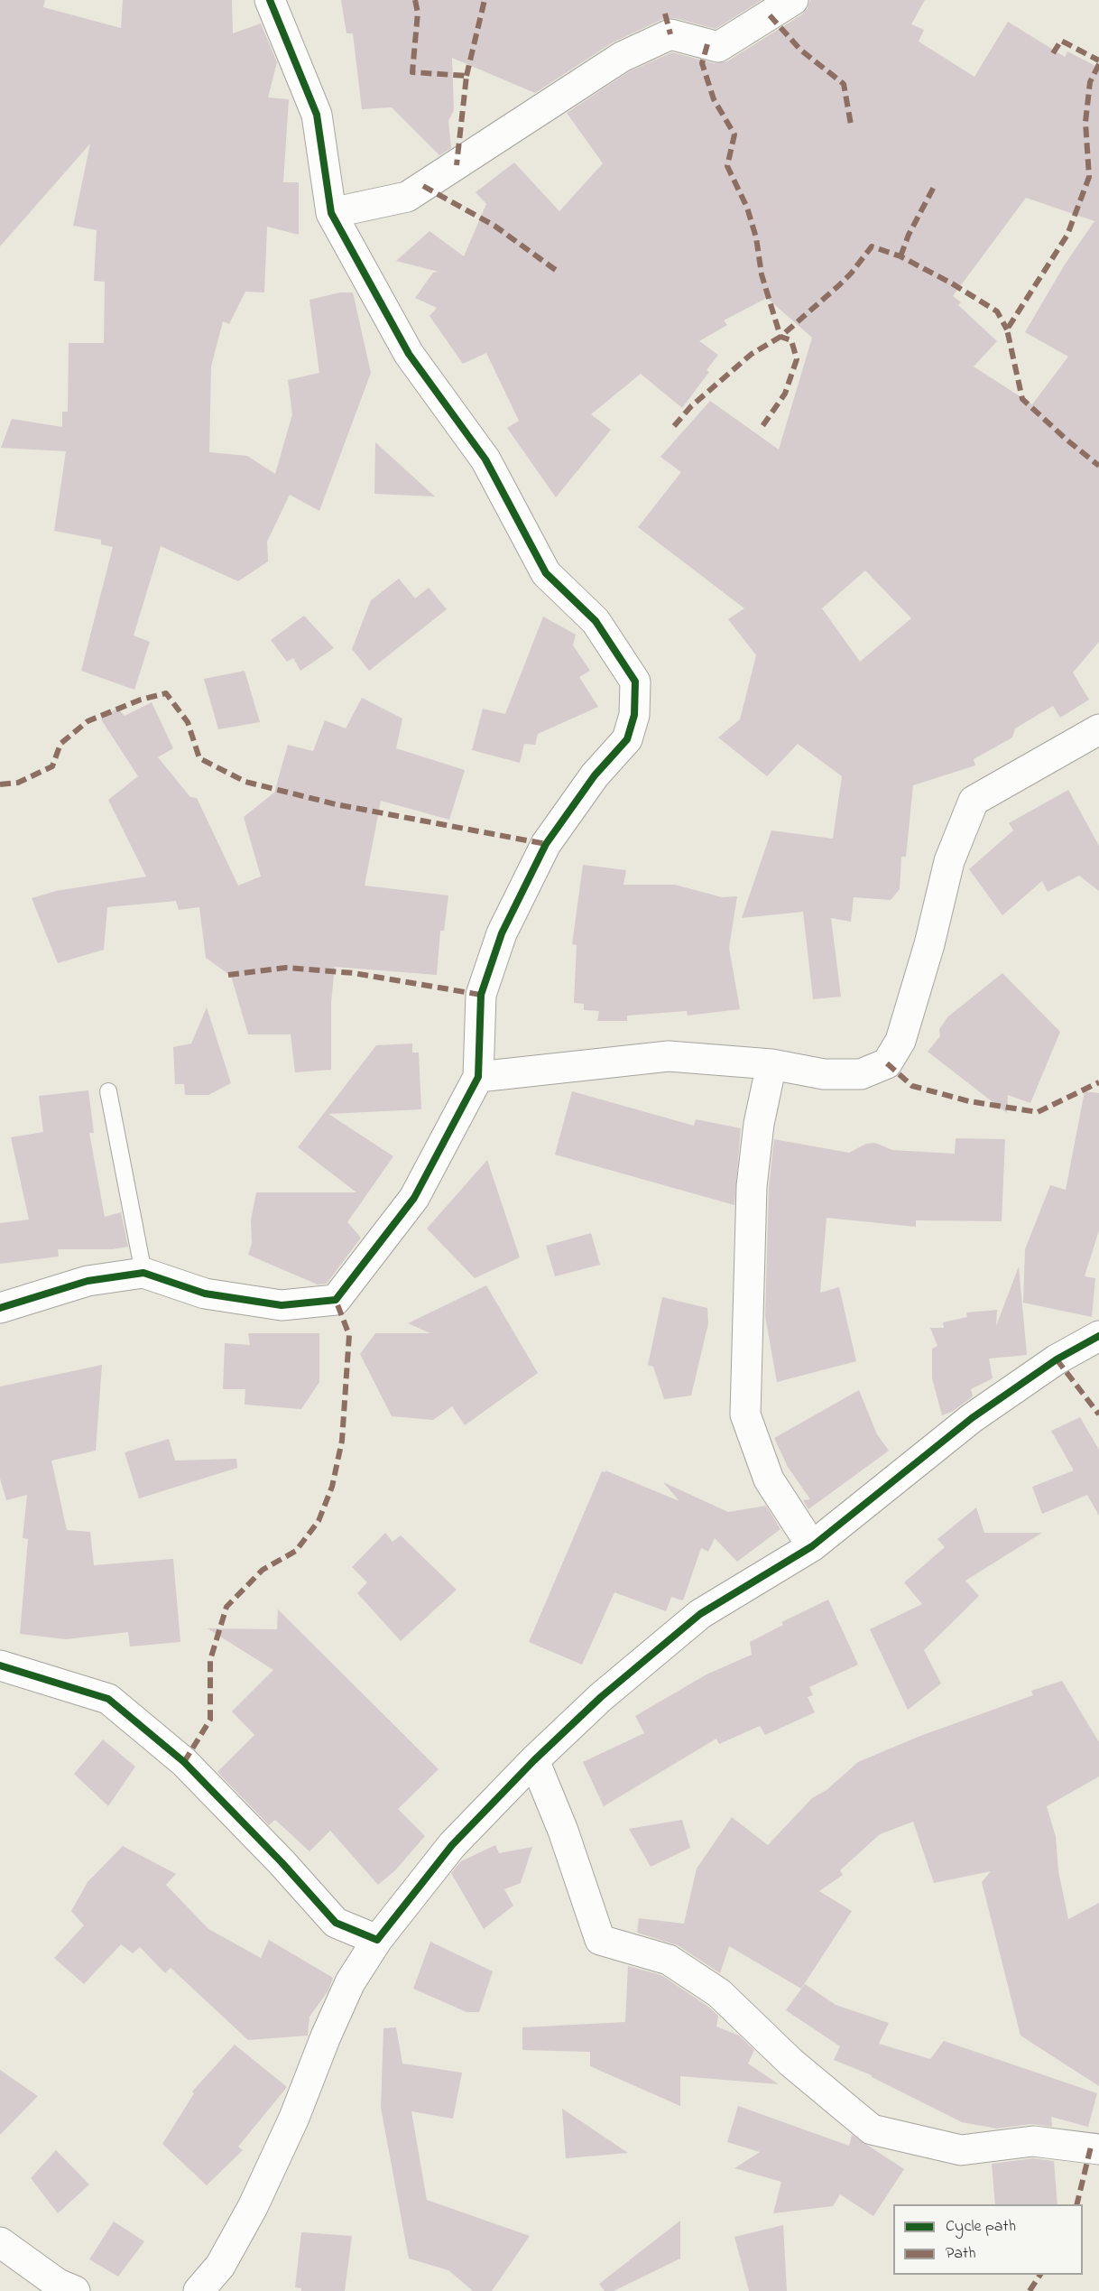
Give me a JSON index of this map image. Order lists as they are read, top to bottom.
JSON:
{
  "legend": ["Cycle path", "Path"]
}
